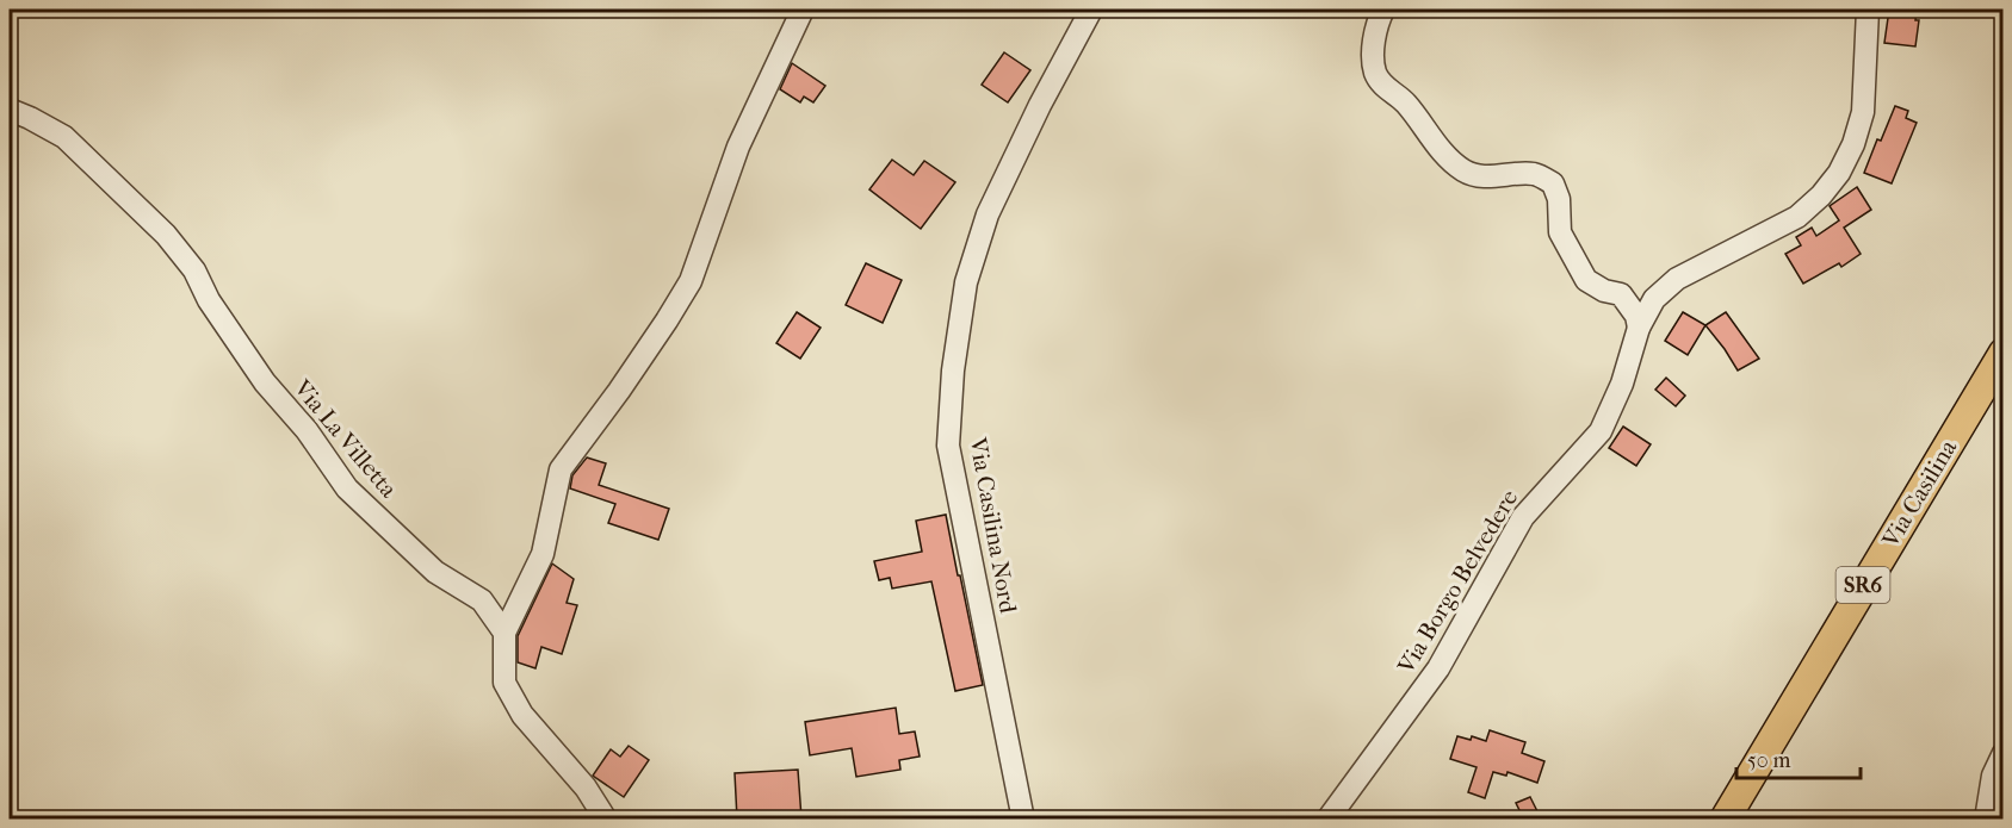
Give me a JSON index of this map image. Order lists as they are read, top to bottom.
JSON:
{
  "streets": {
    "main road": ["Via Casilina", "SR6"],
    "street": ["Via La Villetta", "Via Casilina Nord", "Via Borgo Belvedere"]
  },
  "scale_bar": "50 m"
}
